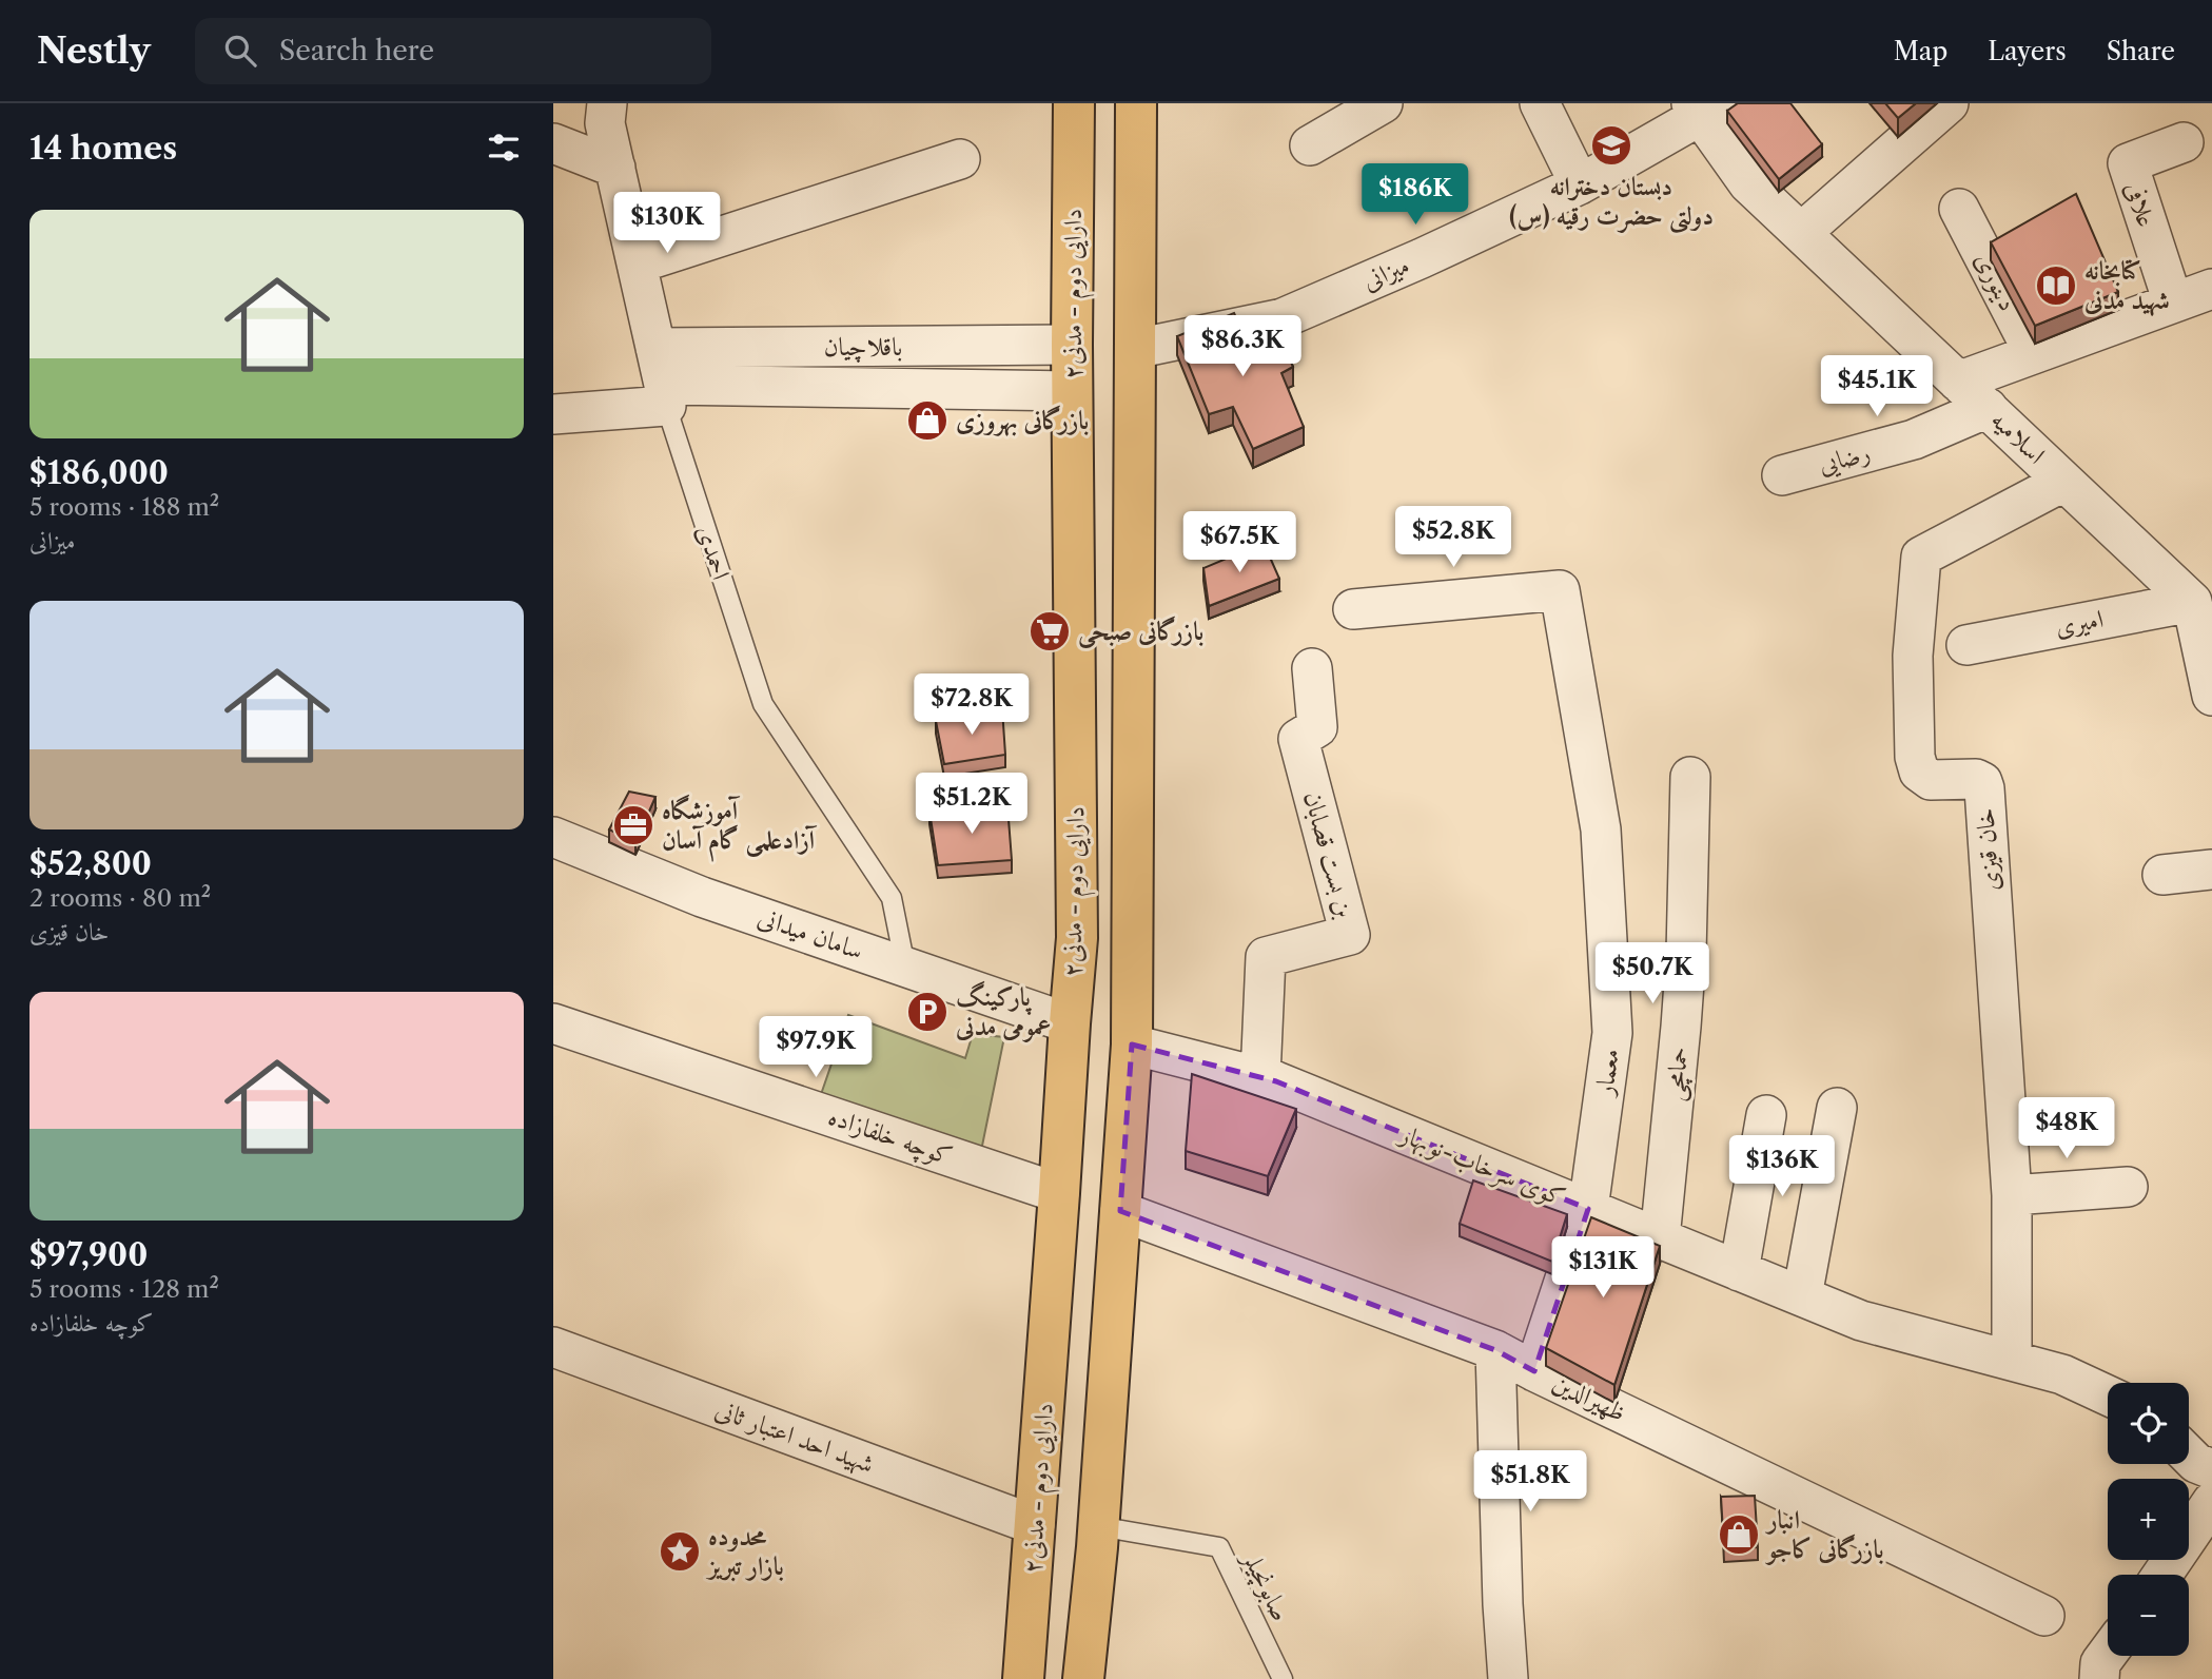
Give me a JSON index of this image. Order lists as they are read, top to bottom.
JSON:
{
  "streets": {
    "main road": ["دارایی دوم - مدنی۲"],
    "street": [
      "علافی",
      "میزانی",
      "دینوری",
      "باقلاچیان",
      "اسلامیه",
      "رضایی",
      "احمدی",
      "امیری",
      "خان قیزی",
      "بن بست قصابان",
      "سامان میدانی",
      "معمار",
      "حمامچی",
      "کوچه خلفازاده",
      "کوی سرخاب-نوبهار",
      "ظهیرالدین",
      "شهید احد اعتبار ثانی"
    ],
    "lane": ["صابونچیلر"]
  },
  "crossings": [
    ["میزانی", "اسلامیه"],
    ["دارایی دوم - مدنی۲", "باقلاچیان"],
    ["دارایی دوم - مدنی۲", "سامان میدانی"],
    ["دارایی دوم - مدنی۲", "کوچه خلفازاده"],
    ["دارایی دوم - مدنی۲", "شهید احد اعتبار ثانی"],
    ["باقلاچیان", "احمدی"],
    ["اسلامیه", "رضایی"],
    ["اسلامیه", "امیری"],
    ["اسلامیه", "خان قیزی"],
    ["احمدی", "سامان میدانی"],
    ["خان قیزی", "کوی سرخاب-نوبهار"],
    ["بن بست قصابان", "کوی سرخاب-نوبهار"],
    ["معمار", "کوی سرخاب-نوبهار"],
    ["معمار", "ظهیرالدین"],
    ["حمامچی", "کوی سرخاب-نوبهار"]
  ],
  "places": {
    "school or university": ["دبستان دخترانه دولتی حضرت رقیه (س)"],
    "library": ["کتابخانه شهید مدنی"],
    "shop": ["بازرگانی بهروزی", "انبار بازرگانی کاجو"],
    "supermarket": ["بازرگانی صبحی"],
    "office": ["آموزشگاه آزادعلمی گام آسان"],
    "parking": ["پارکینگ عمومی مدنی"],
    "place": ["محدوده بازار تبریز"]
  },
  "page": {
    "header": "Nestly",
    "search": "Search here",
    "nav": ["Map", "Layers", "Share"],
    "heading": "14 homes",
    "price": [
      "$186K",
      "$130K",
      "$86.3K",
      "$45.1K",
      "$52.8K",
      "$67.5K",
      "$72.8K",
      "$51.2K",
      "$50.7K",
      "$97.9K",
      "$48K",
      "$136K",
      "$131K",
      "$51.8K"
    ],
    "list": [
      {
        "name": "$186,000",
        "note": "5 rooms · 188 m² · میزانی"
      },
      {
        "name": "$52,800",
        "note": "2 rooms · 80 m² · خان قیزی"
      },
      {
        "name": "$97,900",
        "note": "5 rooms · 128 m² · کوچه خلفازاده"
      }
    ],
    "map_buttons": ["+", "−"]
  }
}
